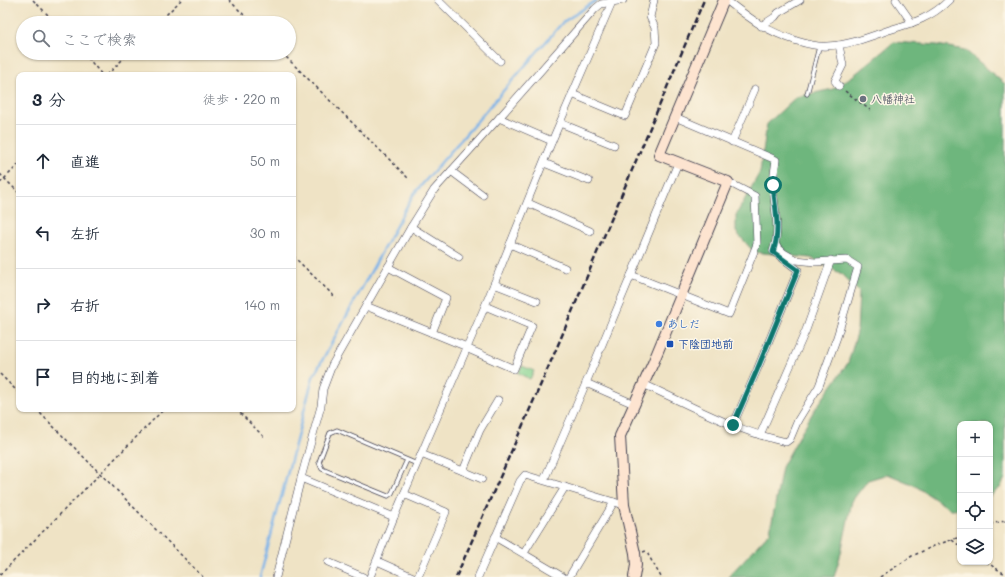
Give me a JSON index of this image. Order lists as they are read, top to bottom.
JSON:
{
  "places": {
    "other": ["八幡神社", "あしだ"],
    "transit": ["下陰団地前"]
  },
  "page": {
    "search": "ここで検索",
    "heading": ["3 分", "徒歩 · 220 m"],
    "list": [
      ["直進", "50 m"],
      ["左折", "30 m"],
      ["右折", "140 m"],
      "目的地に到着"
    ],
    "map_buttons": ["+", "−"]
  }
}
